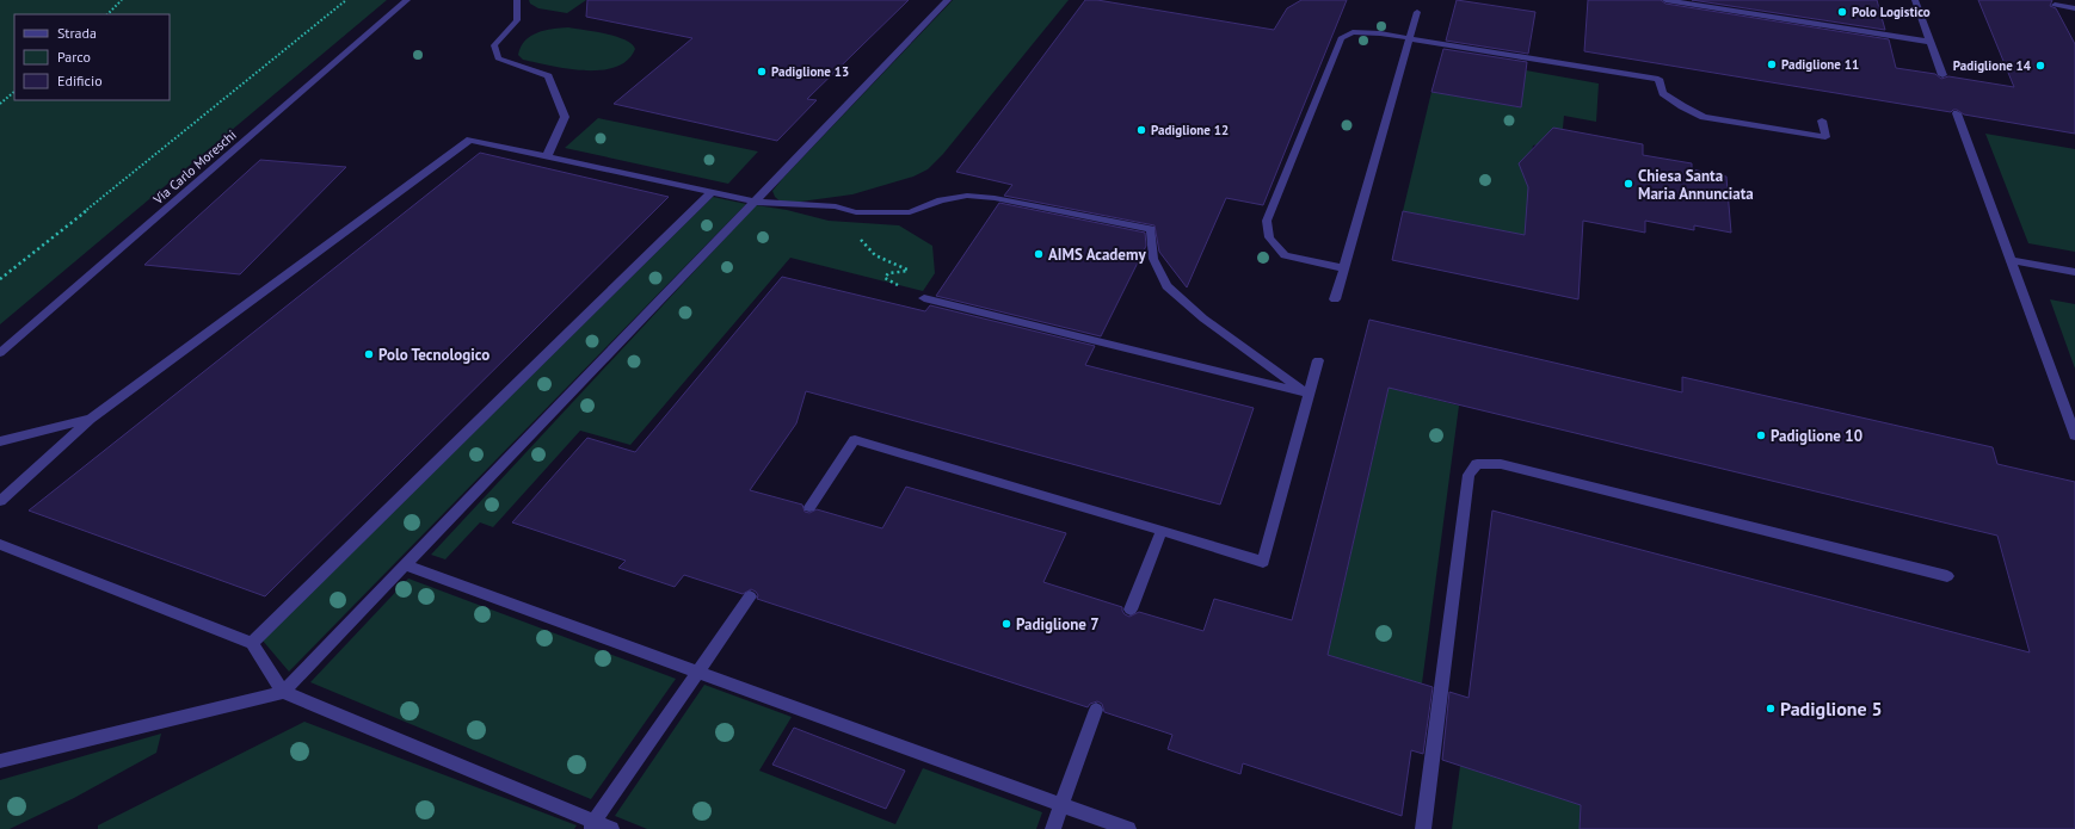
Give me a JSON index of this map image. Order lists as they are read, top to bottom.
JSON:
{
  "streets": {
    "street": ["Via Carlo Moreschi"]
  },
  "places": [
    "Polo Logistico",
    "Padiglione 11",
    "Padiglione 14",
    "Padiglione 13",
    "Padiglione 12",
    "Chiesa Santa Maria Annunciata",
    "AIMS Academy",
    "Polo Tecnologico",
    "Padiglione 10",
    "Padiglione 7",
    "Padiglione 5"
  ],
  "legend": ["Strada", "Parco", "Edificio"]
}
